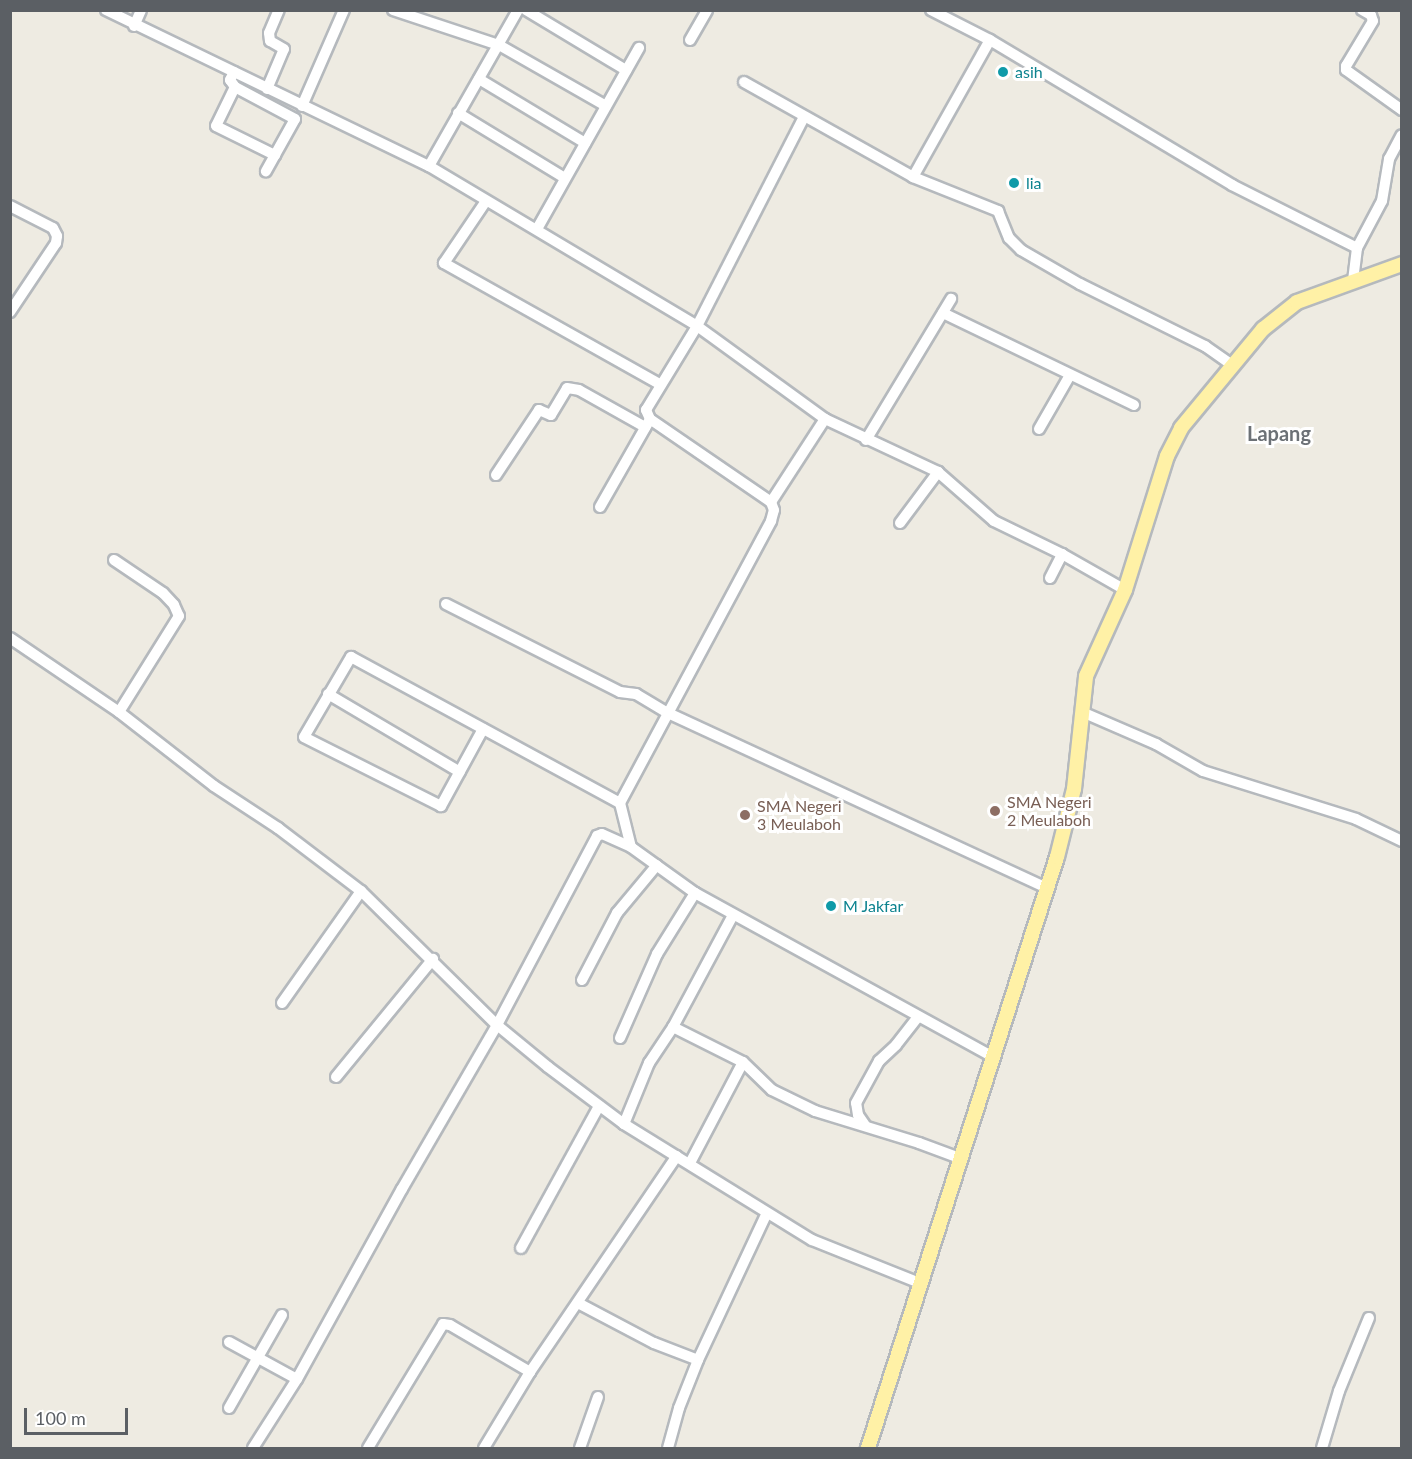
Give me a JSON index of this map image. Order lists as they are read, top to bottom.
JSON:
{
  "districts": ["Lapang"],
  "places": [
    "asih",
    "lia",
    "SMA Negeri 2 Meulaboh",
    "SMA Negeri 3 Meulaboh",
    "M Jakfar"
  ],
  "scale_bar": "100 m"
}
